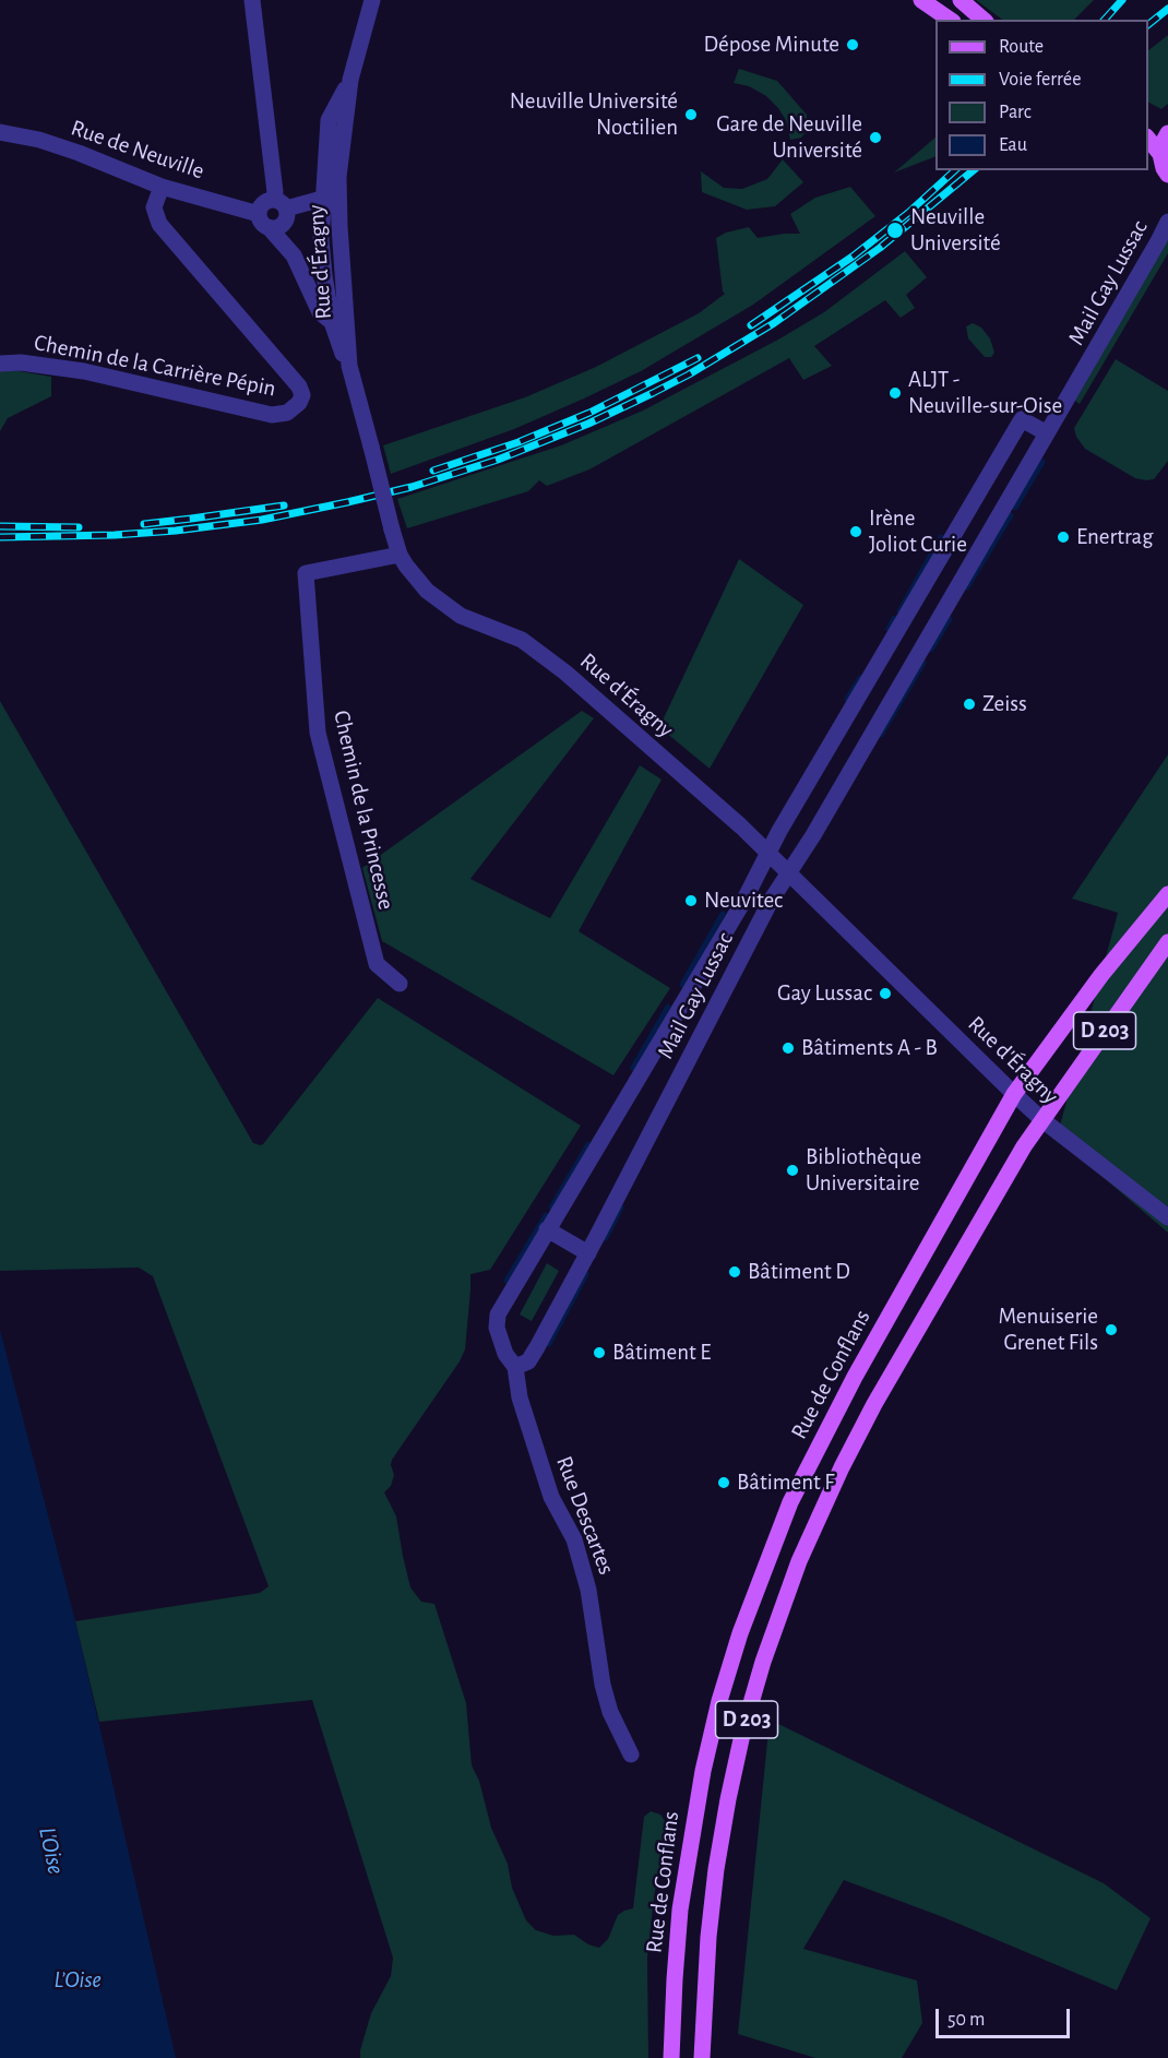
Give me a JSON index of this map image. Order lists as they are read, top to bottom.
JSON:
{
  "streets": {
    "main road": ["D 203", "Rue de Conflans"],
    "street": [
      "Rue de Neuville",
      "Rue d'Éragny",
      "Mail Gay Lussac",
      "Chemin de la Carrière Pépin",
      "Chemin de la Princesse",
      "Rue Descartes"
    ]
  },
  "crossings": [
    ["Rue de Neuville", "Chemin de la Carrière Pépin"],
    ["Rue d'Éragny", "Mail Gay Lussac"],
    ["Rue d'Éragny", "Chemin de la Princesse"],
    ["Rue d'Éragny", "D 203"],
    ["Rue d'Éragny", "Rue de Conflans"],
    ["Mail Gay Lussac", "Rue Descartes"]
  ],
  "water": ["L'Oise", "L’Oise"],
  "places": [
    "Dépose Minute",
    "Neuville Université Noctilien",
    "Gare de Neuville Université",
    "Neuville Université",
    "ALJT - Neuville-sur-Oise",
    "Irène Joliot Curie",
    "Enertrag",
    "Zeiss",
    "Neuvitec",
    "Gay Lussac",
    "Bâtiments A - B",
    "Bibliothèque Universitaire",
    "Bâtiment D",
    "Menuiserie Grenet Fils",
    "Bâtiment E",
    "Bâtiment F"
  ],
  "legend": [
    "Route",
    "Voie ferrée",
    "Parc",
    "Eau"
  ],
  "scale_bar": "50 m"
}
